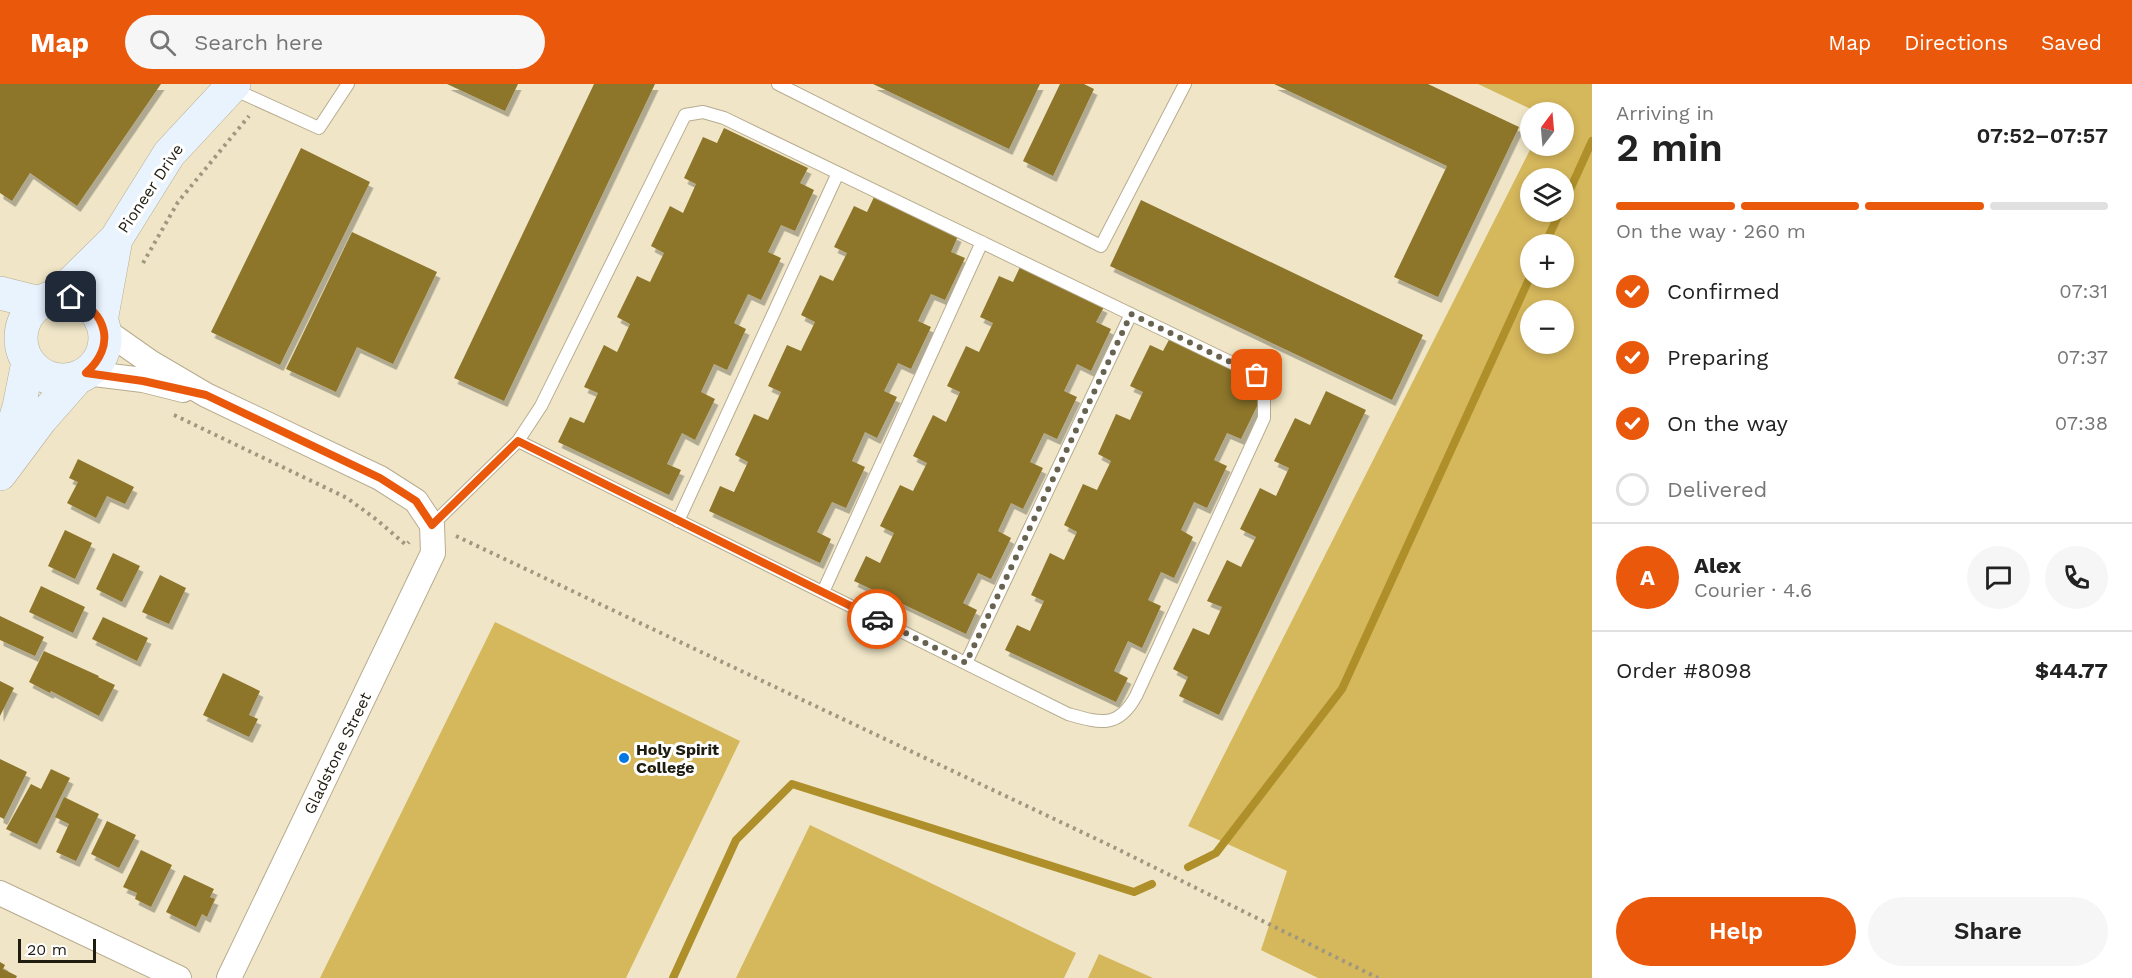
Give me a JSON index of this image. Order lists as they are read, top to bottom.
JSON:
{
  "streets": {
    "main road": ["Pioneer Drive"],
    "street": ["Gladstone Street"]
  },
  "places": ["Holy Spirit College"],
  "scale_bar": "20 m",
  "north": "top",
  "page": {
    "header": "Map",
    "search": "Search here",
    "nav": ["Map", "Directions", "Saved"],
    "heading": ["2 min", "Arriving in", "07:52–07:57"],
    "panel": [
      "Alex",
      "Courier · 4.6",
      "Order #8098",
      "$44.77"
    ],
    "map_buttons": ["+", "−"],
    "bar": "On the way · 260 m",
    "list": [
      ["Confirmed", "07:31"],
      ["Preparing", "07:37"],
      ["On the way", "07:38"],
      "Delivered"
    ],
    "round": "A",
    "buttons": ["Help", "Share"],
    "scale": "20 m"
  }
}
